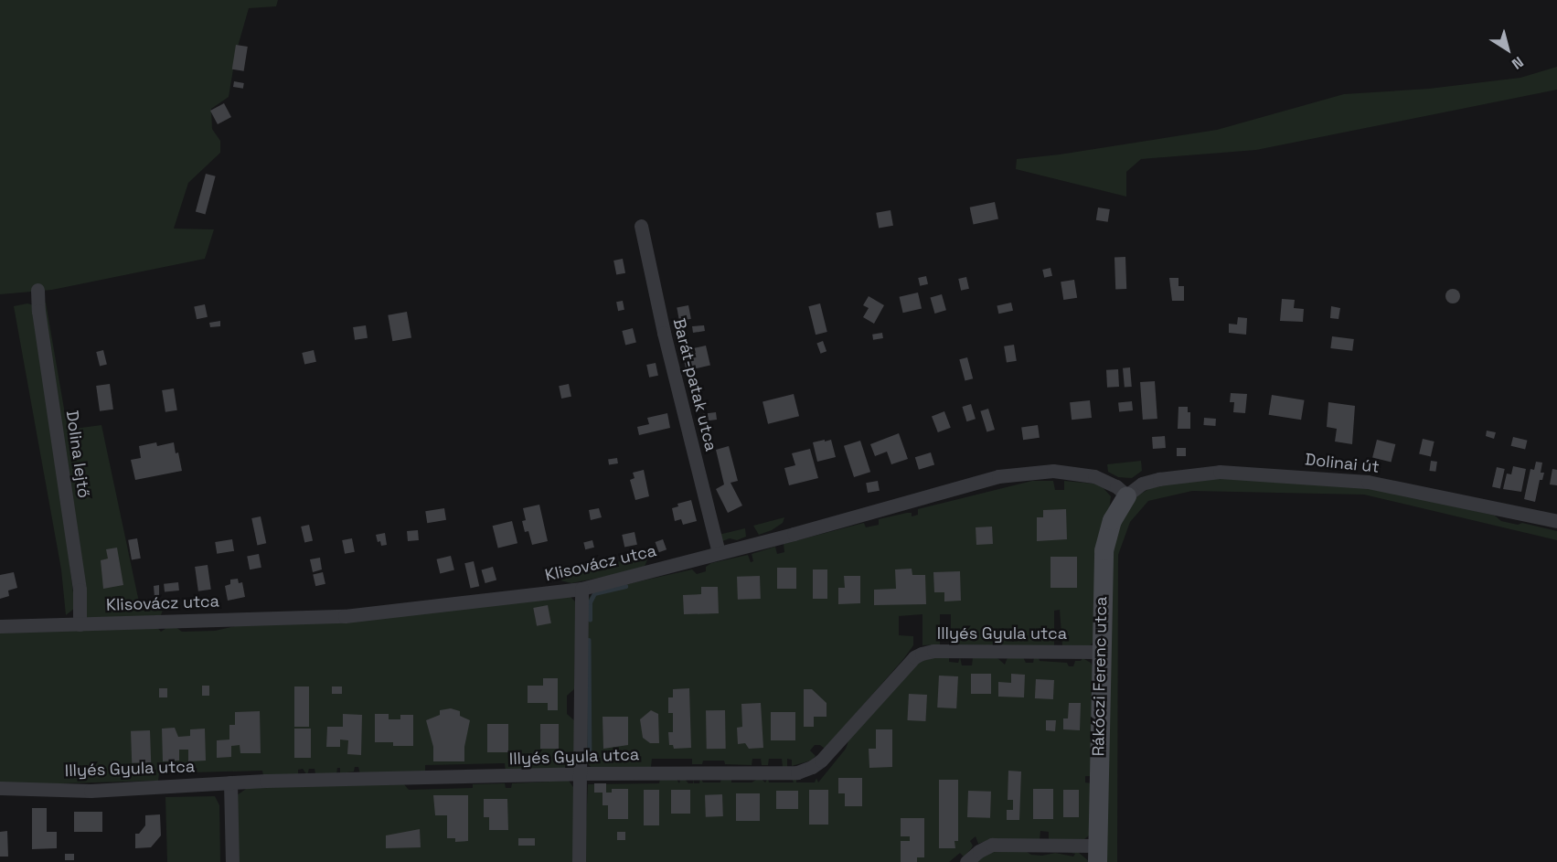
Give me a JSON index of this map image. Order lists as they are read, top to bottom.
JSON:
{
  "streets": {
    "street": [
      "Barát-patak utca",
      "Dolina lejtő",
      "Dolinai út",
      "Klisovácz utca",
      "Illyés Gyula utca",
      "Rákóczi Ferenc utca"
    ]
  },
  "crossings": [
    ["Barát-patak utca", "Klisovácz utca"],
    ["Dolina lejtő", "Klisovácz utca"],
    ["Dolinai út", "Klisovácz utca"],
    ["Dolinai út", "Rákóczi Ferenc utca"],
    ["Klisovácz utca", "Rákóczi Ferenc utca"],
    ["Illyés Gyula utca", "Rákóczi Ferenc utca"]
  ],
  "north": "bottom right"
}
